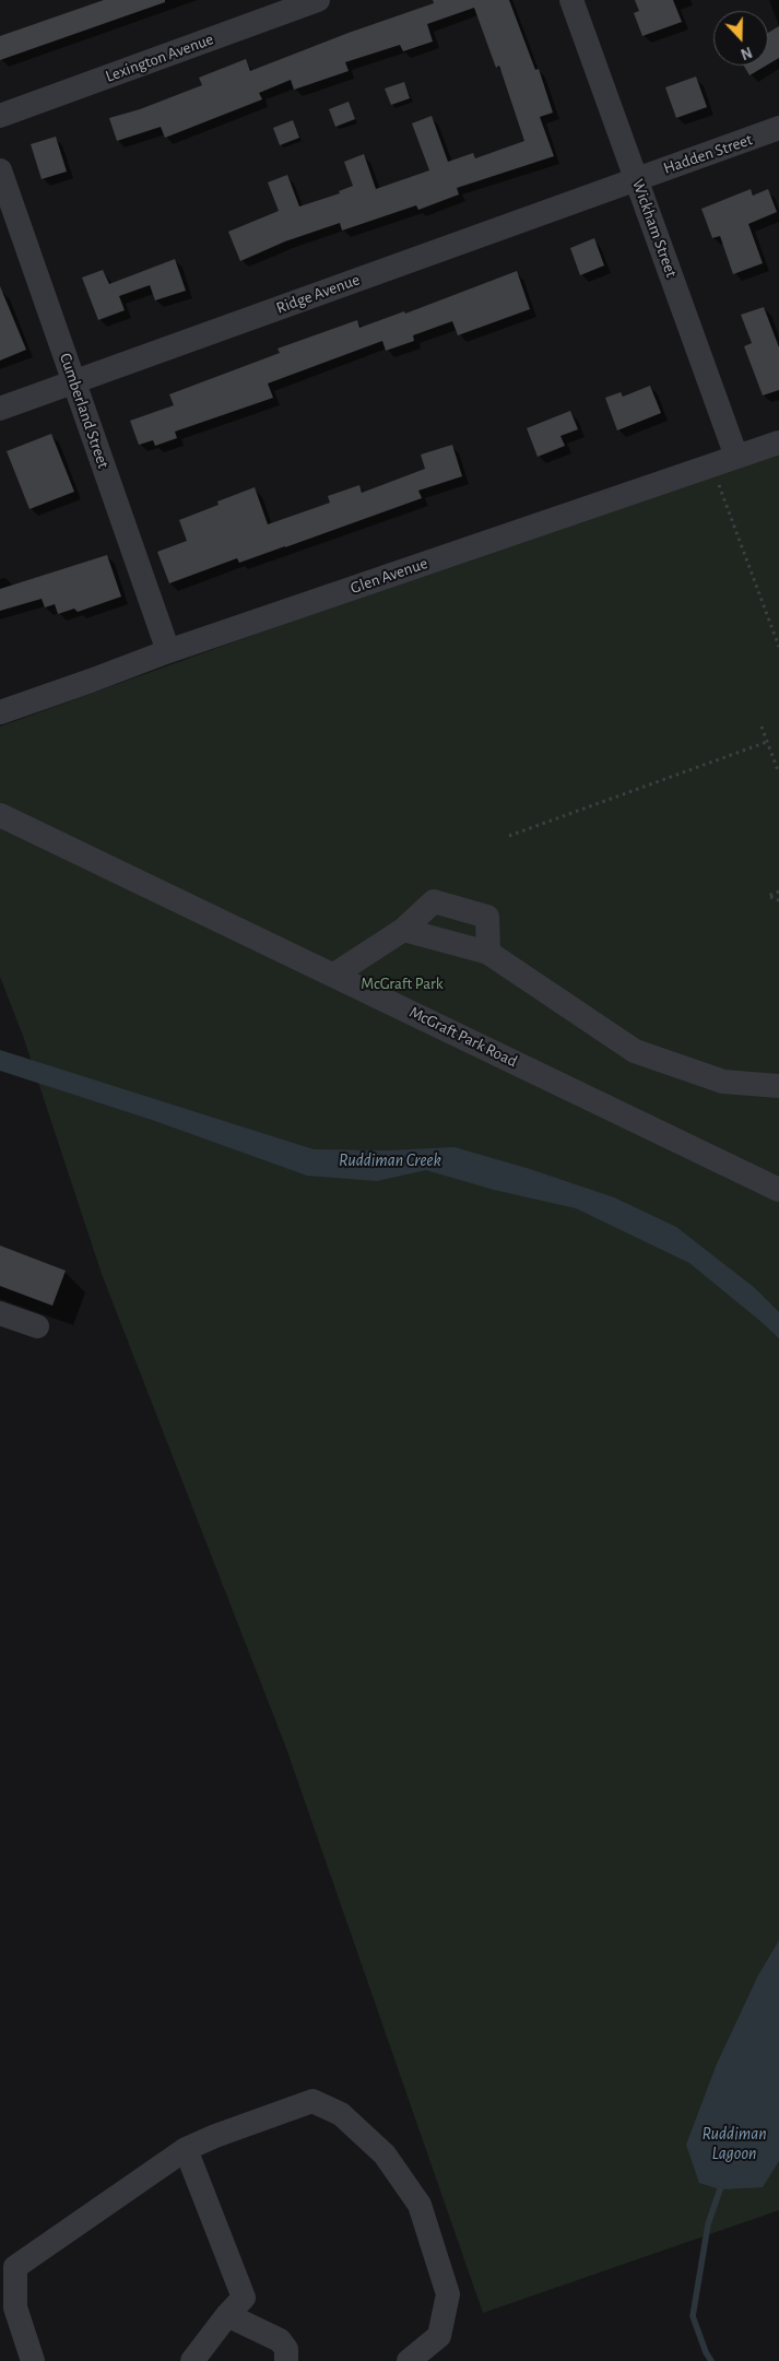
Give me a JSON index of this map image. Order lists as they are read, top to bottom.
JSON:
{
  "streets": {
    "street": [
      "Lexington Avenue",
      "Hadden Street",
      "Wickham Street",
      "Ridge Avenue",
      "Cumberland Street",
      "Glen Avenue",
      "McGraft Park Road"
    ]
  },
  "crossings": [
    ["Hadden Street", "Wickham Street"],
    ["Hadden Street", "Ridge Avenue"],
    ["Wickham Street", "Ridge Avenue"],
    ["Wickham Street", "Glen Avenue"],
    ["Ridge Avenue", "Cumberland Street"],
    ["Cumberland Street", "Glen Avenue"]
  ],
  "water": ["Ruddiman Creek", "Ruddiman Lagoon"],
  "parks": ["McGraft Park"],
  "north": "bottom"
}
